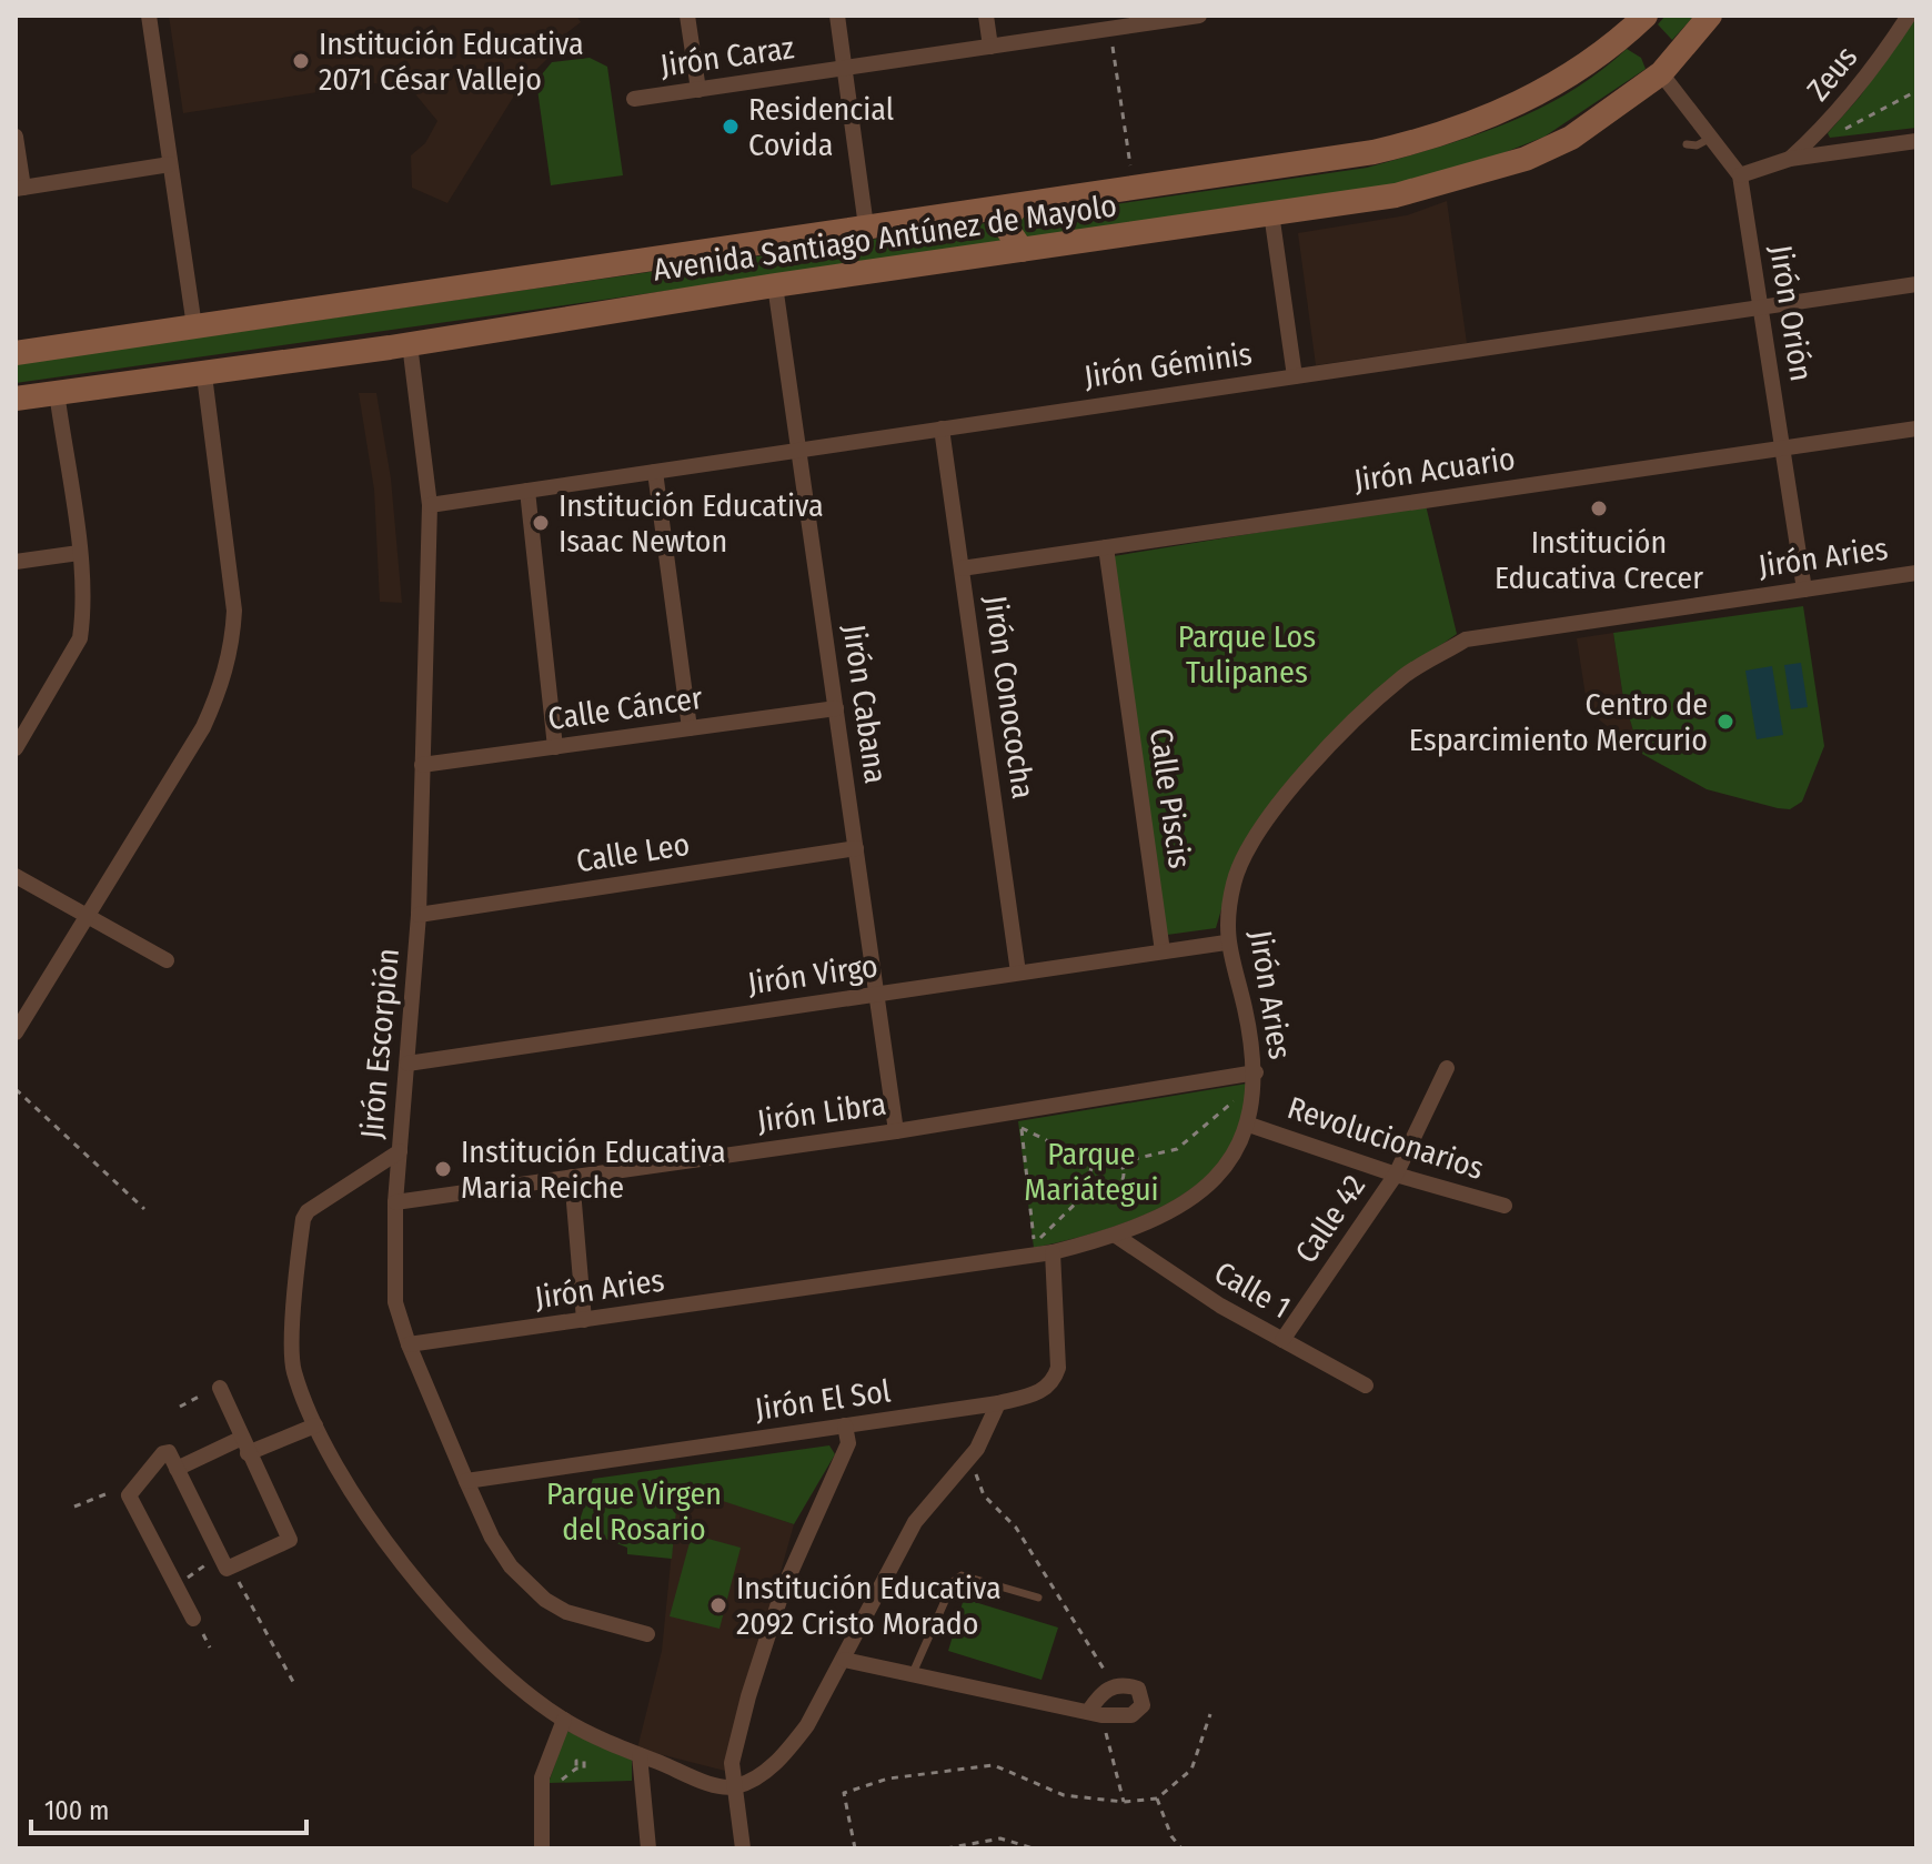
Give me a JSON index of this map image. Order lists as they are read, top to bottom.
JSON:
{
  "streets": {
    "main road": ["Avenida Santiago Antúnez de Mayolo"],
    "street": [
      "Jirón Caraz",
      "Zeus",
      "Jirón Orión",
      "Jirón Géminis",
      "Jirón Acuario",
      "Jirón Aries",
      "Jirón Conococha",
      "Jirón Cabana",
      "Calle Cáncer",
      "Calle Piscis",
      "Calle Leo",
      "Jirón Virgo",
      "Jirón Escorpión",
      "Jirón Libra",
      "Revolucionarios",
      "Calle 42",
      "Calle 1",
      "Jirón El Sol"
    ]
  },
  "crossings": [
    ["Avenida Santiago Antúnez de Mayolo", "Jirón Orión"],
    ["Avenida Santiago Antúnez de Mayolo", "Jirón Cabana"],
    ["Avenida Santiago Antúnez de Mayolo", "Jirón Escorpión"],
    ["Jirón Orión", "Jirón Géminis"],
    ["Jirón Orión", "Jirón Acuario"],
    ["Jirón Orión", "Jirón Aries"],
    ["Jirón Géminis", "Jirón Conococha"],
    ["Jirón Géminis", "Jirón Cabana"],
    ["Jirón Géminis", "Jirón Escorpión"],
    ["Jirón Acuario", "Jirón Conococha"],
    ["Jirón Acuario", "Calle Piscis"],
    ["Jirón Aries", "Jirón Virgo"],
    ["Jirón Aries", "Jirón Escorpión"],
    ["Jirón Aries", "Jirón Libra"],
    ["Jirón Aries", "Revolucionarios"],
    ["Jirón Aries", "Calle 1"],
    ["Jirón Aries", "Jirón El Sol"],
    ["Jirón Conococha", "Jirón Virgo"],
    ["Jirón Cabana", "Calle Cáncer"],
    ["Jirón Cabana", "Calle Leo"],
    ["Jirón Cabana", "Jirón Virgo"],
    ["Jirón Cabana", "Jirón Libra"],
    ["Calle Cáncer", "Jirón Escorpión"],
    ["Calle Piscis", "Jirón Virgo"],
    ["Calle Leo", "Jirón Escorpión"],
    ["Jirón Virgo", "Jirón Escorpión"],
    ["Jirón Escorpión", "Jirón Libra"],
    ["Jirón Escorpión", "Jirón El Sol"],
    ["Revolucionarios", "Calle 42"],
    ["Calle 42", "Calle 1"]
  ],
  "parks": ["Parque Los Tulipanes", "Parque Mariátegui", "Parque Virgen del Rosario"],
  "places": [
    "Institución Educativa 2071 César Vallejo",
    "Residencial Covida",
    "Institución Educativa Crecer",
    "Institución Educativa Isaac Newton",
    "Centro de Esparcimiento Mercurio",
    "Institución Educativa Maria Reiche",
    "Institución Educativa 2092 Cristo Morado"
  ],
  "scale_bar": "100 m"
}
